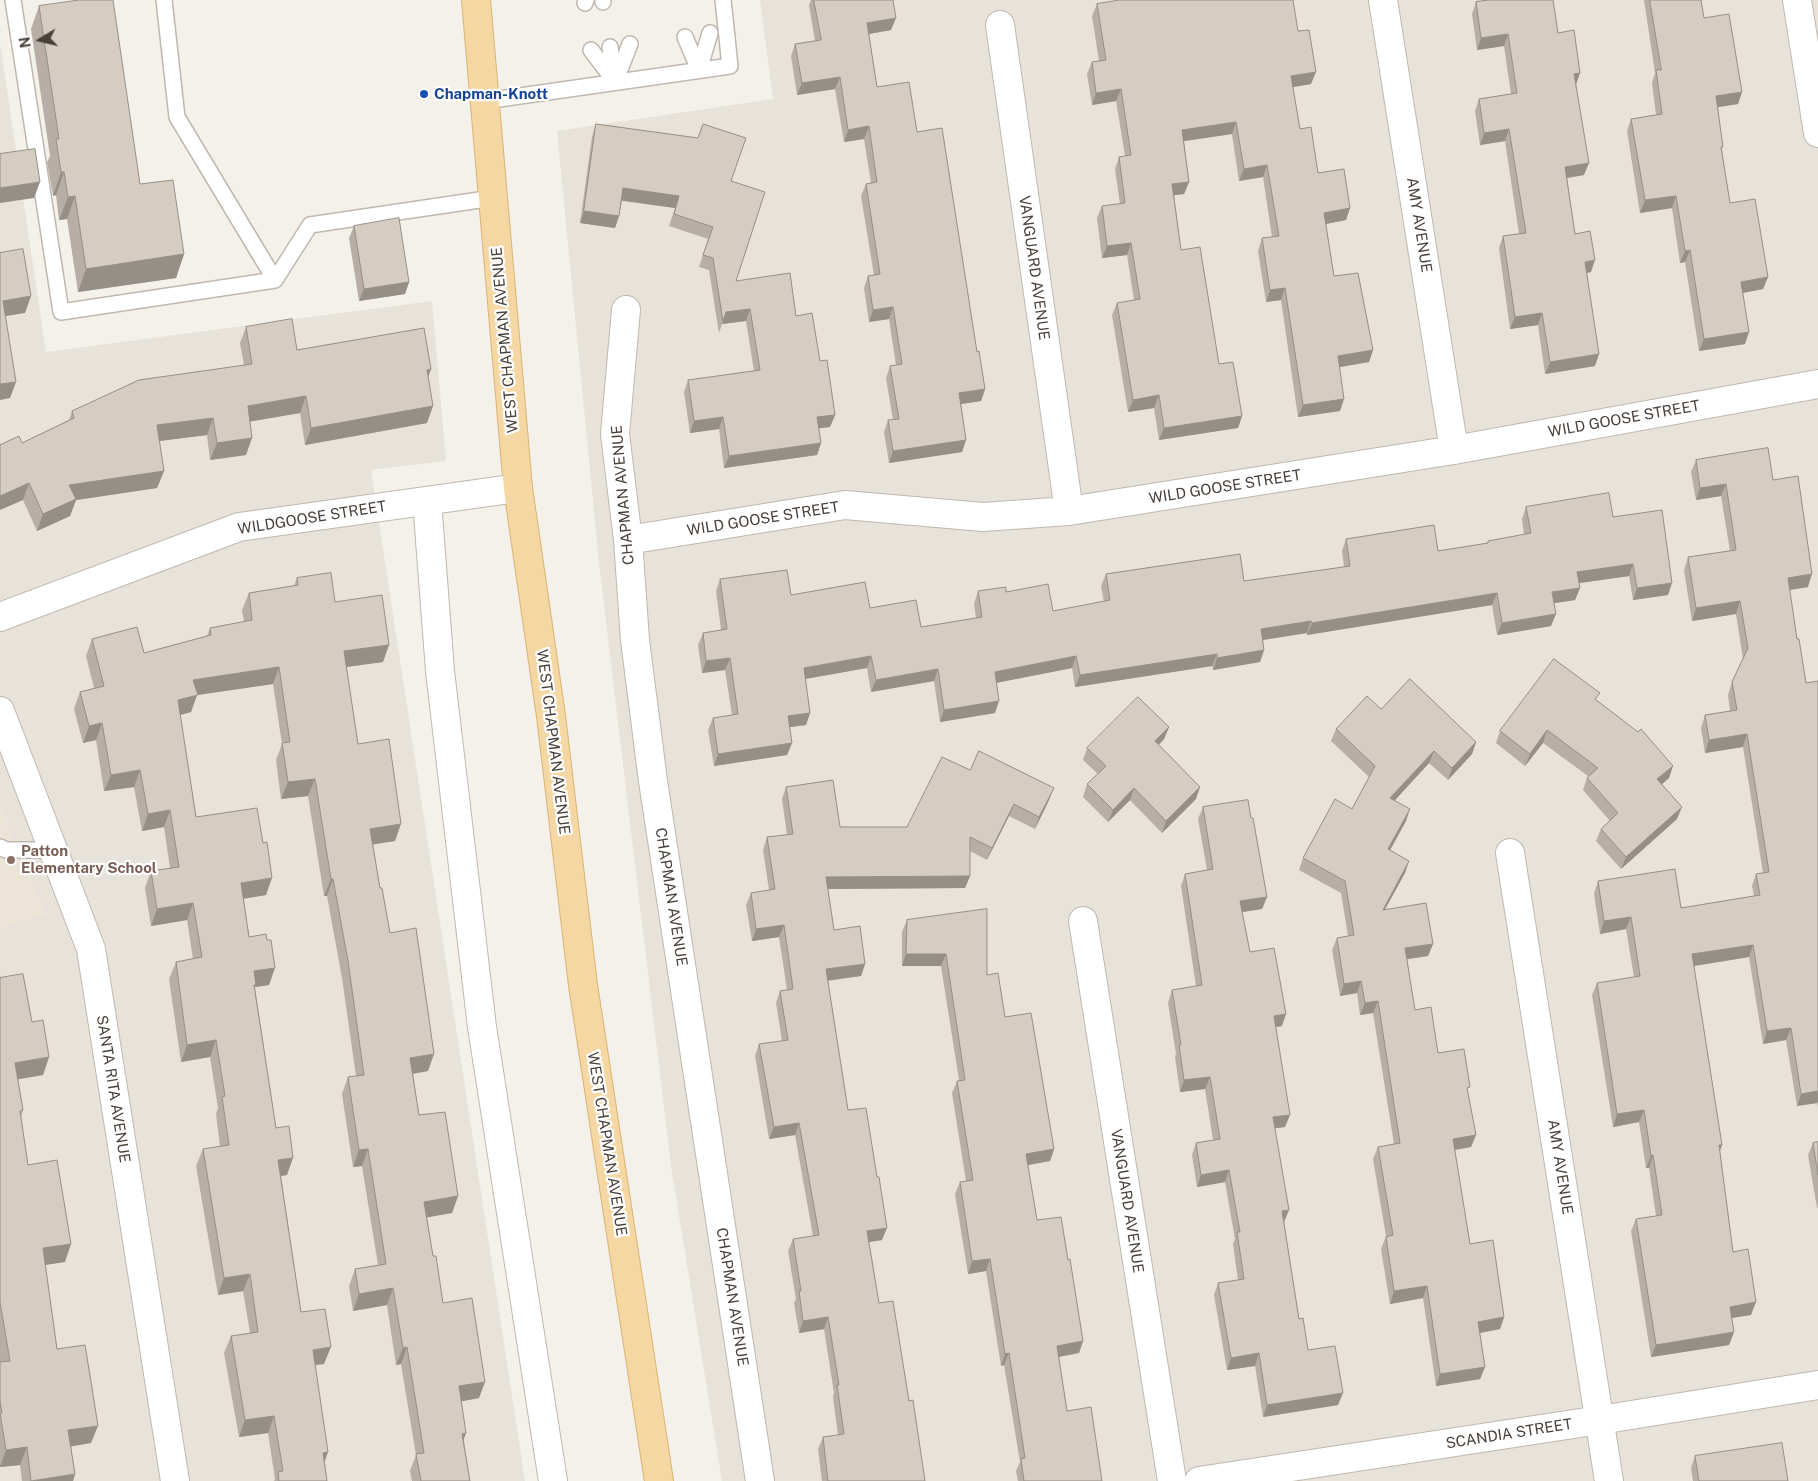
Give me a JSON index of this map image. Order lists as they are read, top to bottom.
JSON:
{
  "streets": {
    "main road": ["WEST CHAPMAN AVENUE"],
    "street": [
      "AMY AVENUE",
      "VANGUARD AVENUE",
      "WILD GOOSE STREET",
      "CHAPMAN AVENUE",
      "WILDGOOSE STREET",
      "SANTA RITA AVENUE",
      "SCANDIA STREET"
    ]
  },
  "crossings": [
    ["AMY AVENUE", "WILD GOOSE STREET"],
    ["AMY AVENUE", "SCANDIA STREET"],
    ["VANGUARD AVENUE", "WILD GOOSE STREET"],
    ["WEST CHAPMAN AVENUE", "WILDGOOSE STREET"],
    ["WILD GOOSE STREET", "CHAPMAN AVENUE"]
  ],
  "places": ["Chapman-Knott", "Patton Elementary School"],
  "north": "left"
}
